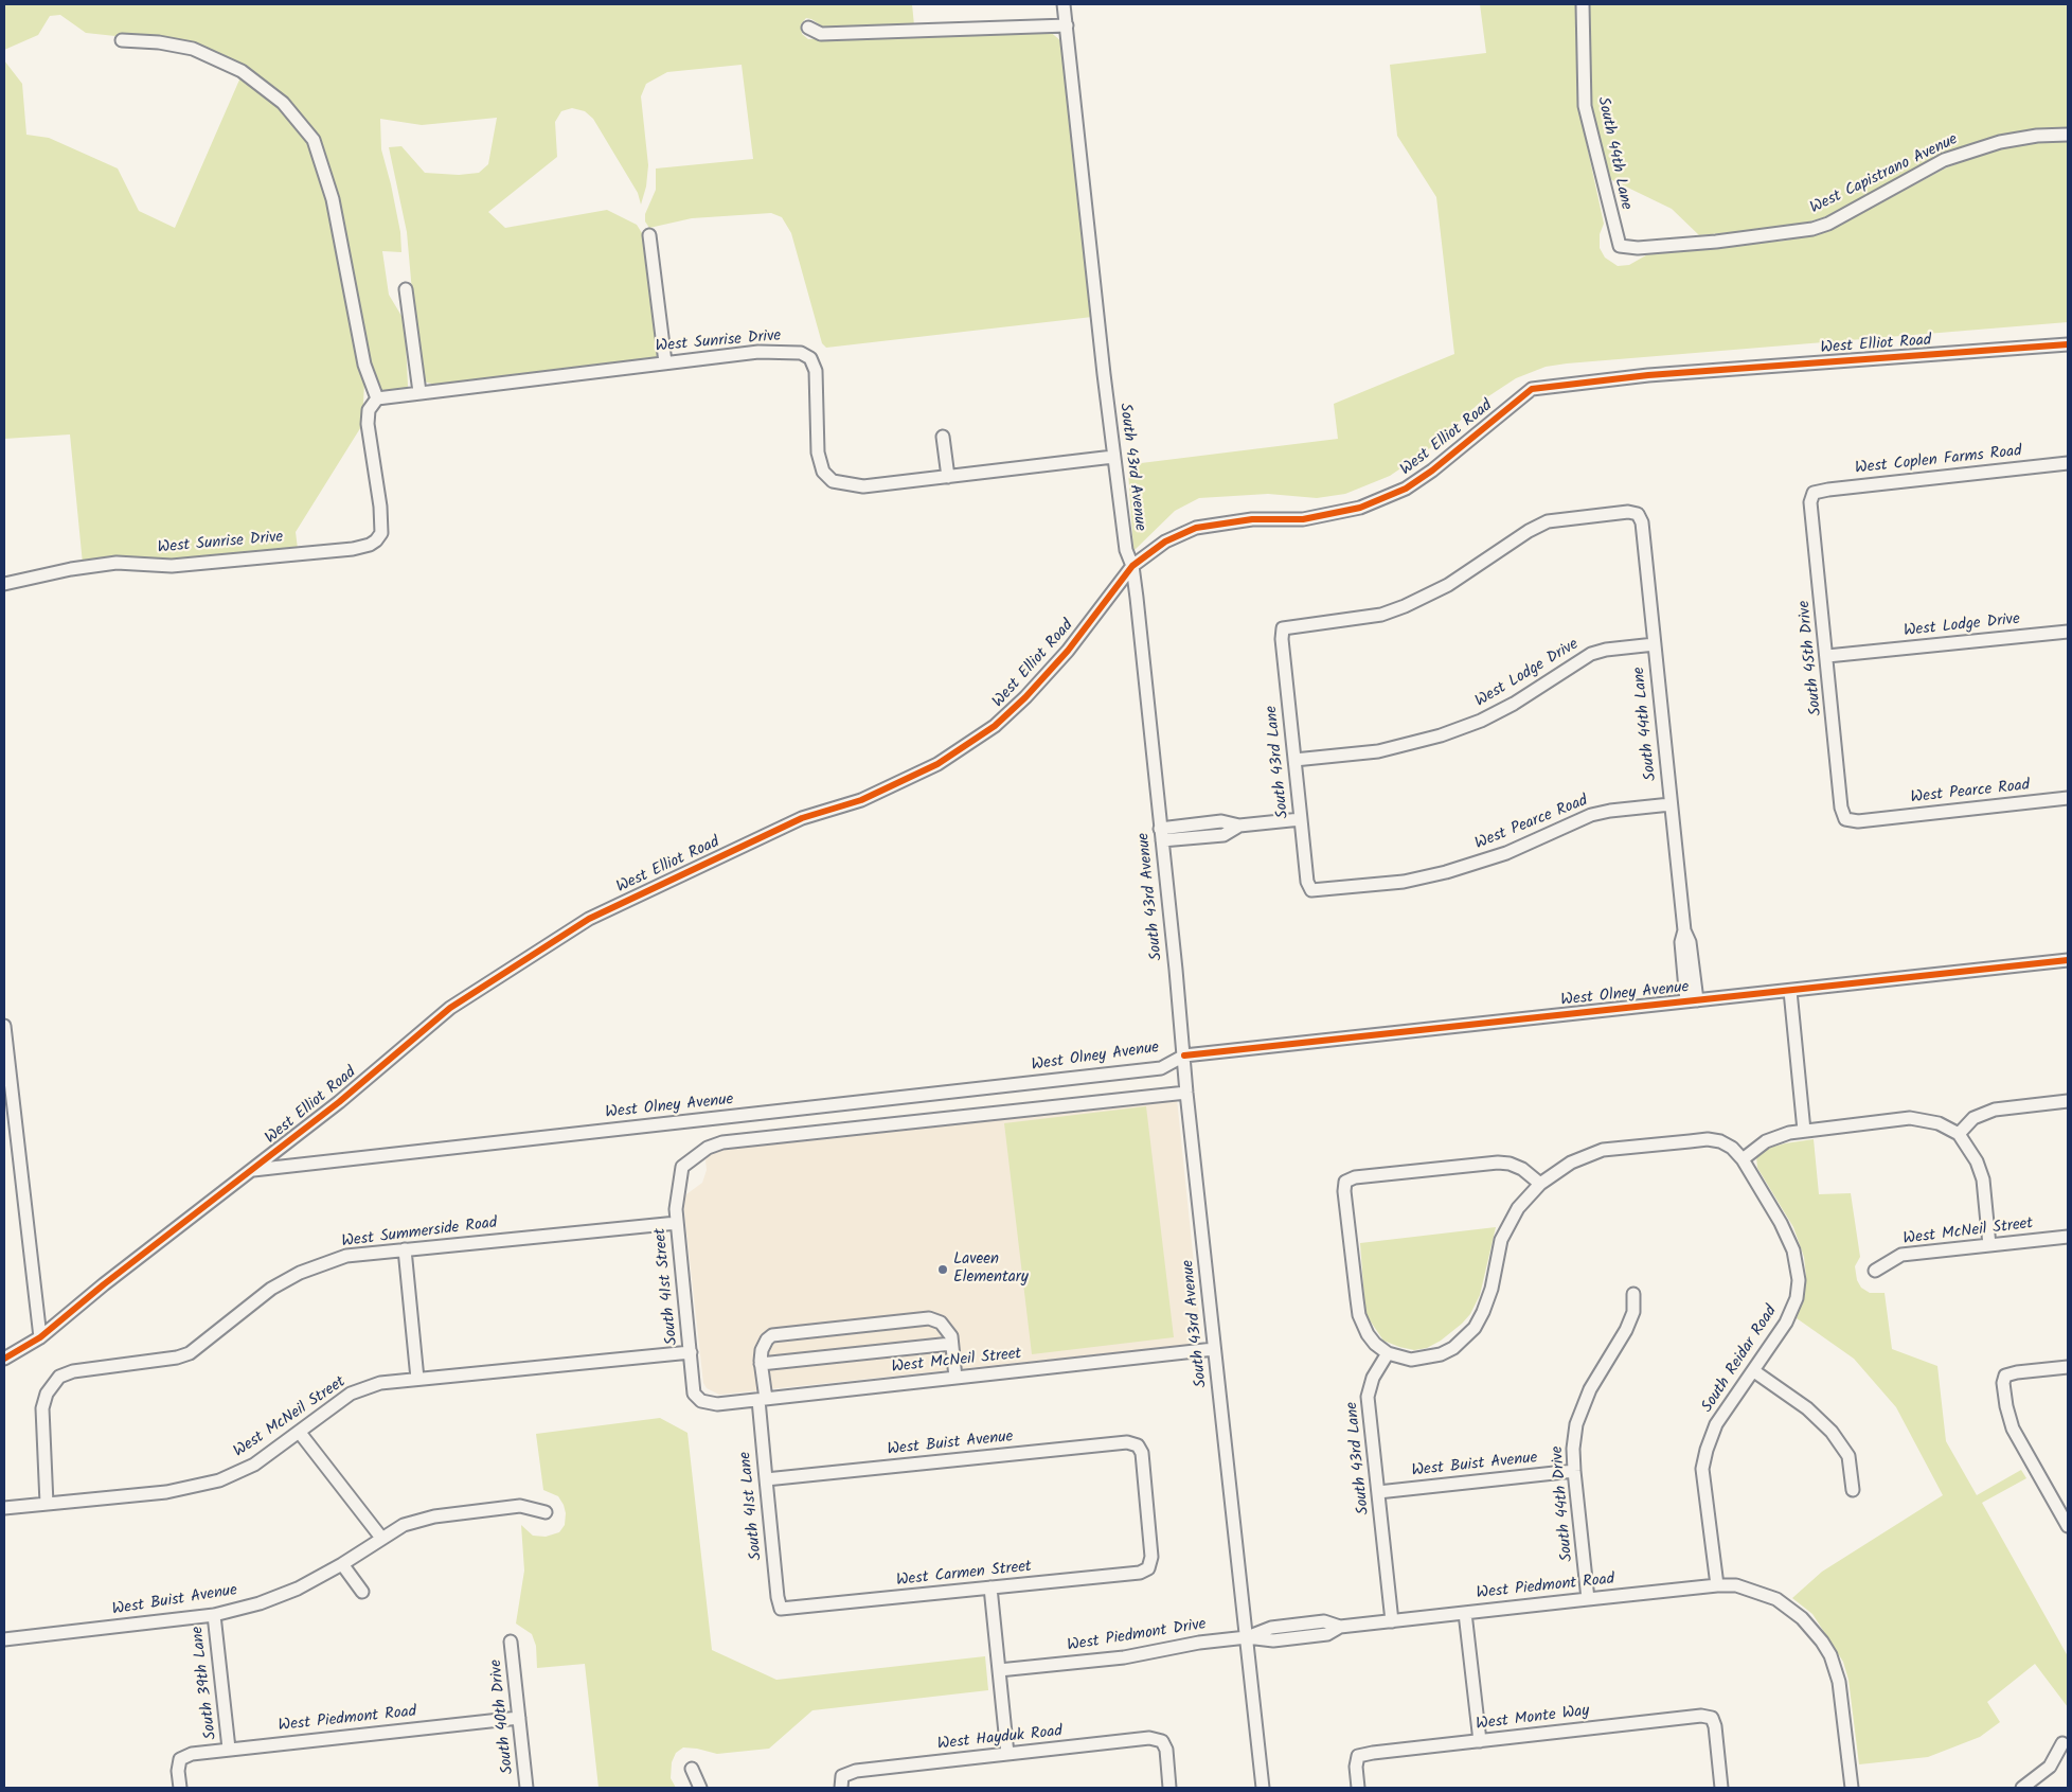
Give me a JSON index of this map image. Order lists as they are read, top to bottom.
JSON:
{
  "streets": {
    "street": [
      "South 44th Lane",
      "West Capistrano Avenue",
      "West Sunrise Drive",
      "West Elliot Road",
      "West Coplen Farms Road",
      "South 43rd Avenue",
      "West Lodge Drive",
      "South 45th Drive",
      "South 43rd Lane",
      "West Pearce Road",
      "West Olney Avenue",
      "West McNeil Street",
      "West Summerside Road",
      "South 41st Street",
      "South Reidar Road",
      "West Buist Avenue",
      "South 44th Drive",
      "South 41st Lane",
      "West Carmen Street",
      "West Piedmont Road",
      "West Piedmont Drive",
      "South 39th Lane",
      "South 40th Drive",
      "West Monte Way",
      "West Hayduk Road"
    ]
  },
  "crossings": [
    ["South 44th Lane", "West Capistrano Avenue"],
    ["South 44th Lane", "West Lodge Drive"],
    ["South 44th Lane", "South 43rd Lane"],
    ["South 44th Lane", "West Pearce Road"],
    ["South 44th Lane", "West Olney Avenue"],
    ["West Sunrise Drive", "South 43rd Avenue"],
    ["West Elliot Road", "South 43rd Avenue"],
    ["West Elliot Road", "West Olney Avenue"],
    ["West Coplen Farms Road", "South 45th Drive"],
    ["South 43rd Avenue", "West Olney Avenue"],
    ["South 43rd Avenue", "West McNeil Street"],
    ["South 43rd Avenue", "South 41st Street"],
    ["South 43rd Avenue", "West Piedmont Drive"],
    ["West Lodge Drive", "South 45th Drive"],
    ["West Lodge Drive", "South 43rd Lane"],
    ["South 45th Drive", "West Pearce Road"],
    ["South 43rd Lane", "West Pearce Road"],
    ["South 43rd Lane", "West Buist Avenue"],
    ["South 43rd Lane", "West Piedmont Road"],
    ["West McNeil Street", "West Summerside Road"],
    ["West McNeil Street", "South 41st Street"],
    ["West McNeil Street", "South 41st Lane"],
    ["West Summerside Road", "South 41st Street"],
    ["South Reidar Road", "West Piedmont Road"],
    ["West Buist Avenue", "South 44th Drive"],
    ["West Buist Avenue", "South 41st Lane"],
    ["West Buist Avenue", "West Carmen Street"],
    ["West Buist Avenue", "South 39th Lane"],
    ["South 44th Drive", "West Piedmont Road"],
    ["South 41st Lane", "West Carmen Street"],
    ["West Piedmont Road", "West Piedmont Drive"],
    ["West Piedmont Road", "South 39th Lane"],
    ["West Piedmont Road", "South 40th Drive"]
  ],
  "places": ["Laveen Elementary"]
}
